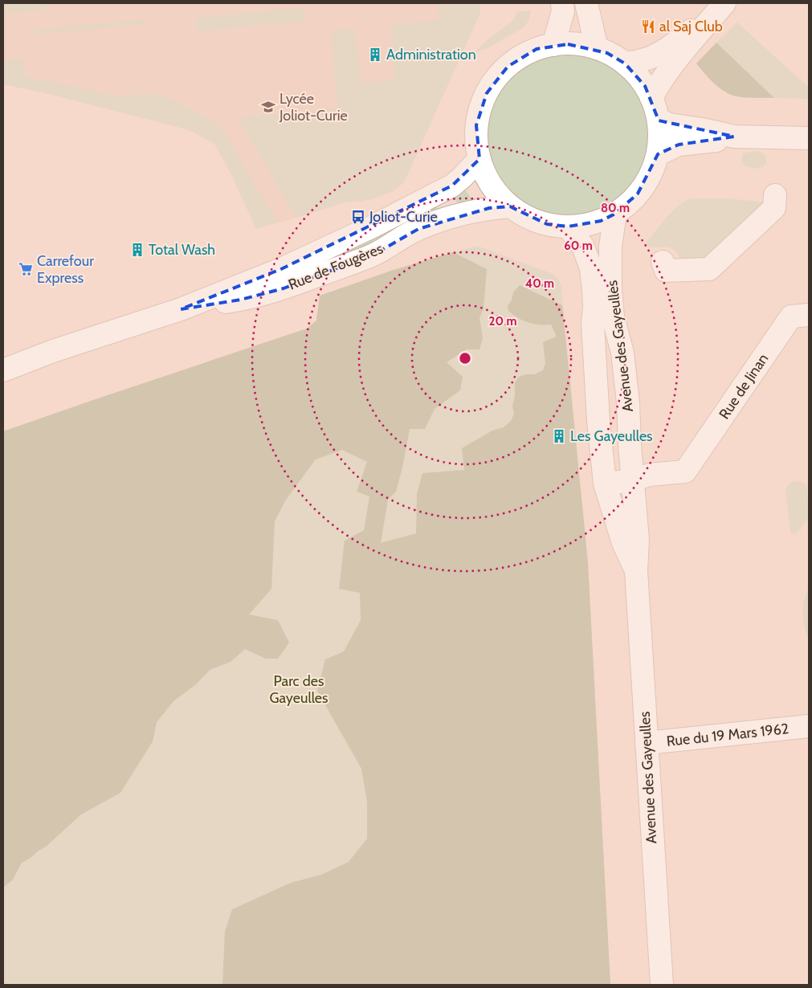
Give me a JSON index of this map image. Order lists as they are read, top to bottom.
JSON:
{
  "streets": {
    "main road": [
      "Rue de Fougères",
      "Avenue des Gayeulles",
      "Rue de Jinan",
      "Rue du 19 Mars 1962"
    ]
  },
  "crossings": [
    ["Avenue des Gayeulles", "Rue de Jinan"],
    ["Avenue des Gayeulles", "Rue du 19 Mars 1962"]
  ],
  "parks": ["Parc des Gayeulles"],
  "places": {
    "restaurant": ["al Saj Club"],
    "building": ["Administration", "Total Wash", "Les Gayeulles"],
    "school or university": ["Lycée Joliot-Curie"],
    "bus stop": ["Joliot-Curie"],
    "supermarket": ["Carrefour Express"]
  },
  "rings": [
    "80 m",
    "60 m",
    "40 m",
    "20 m"
  ]
}
